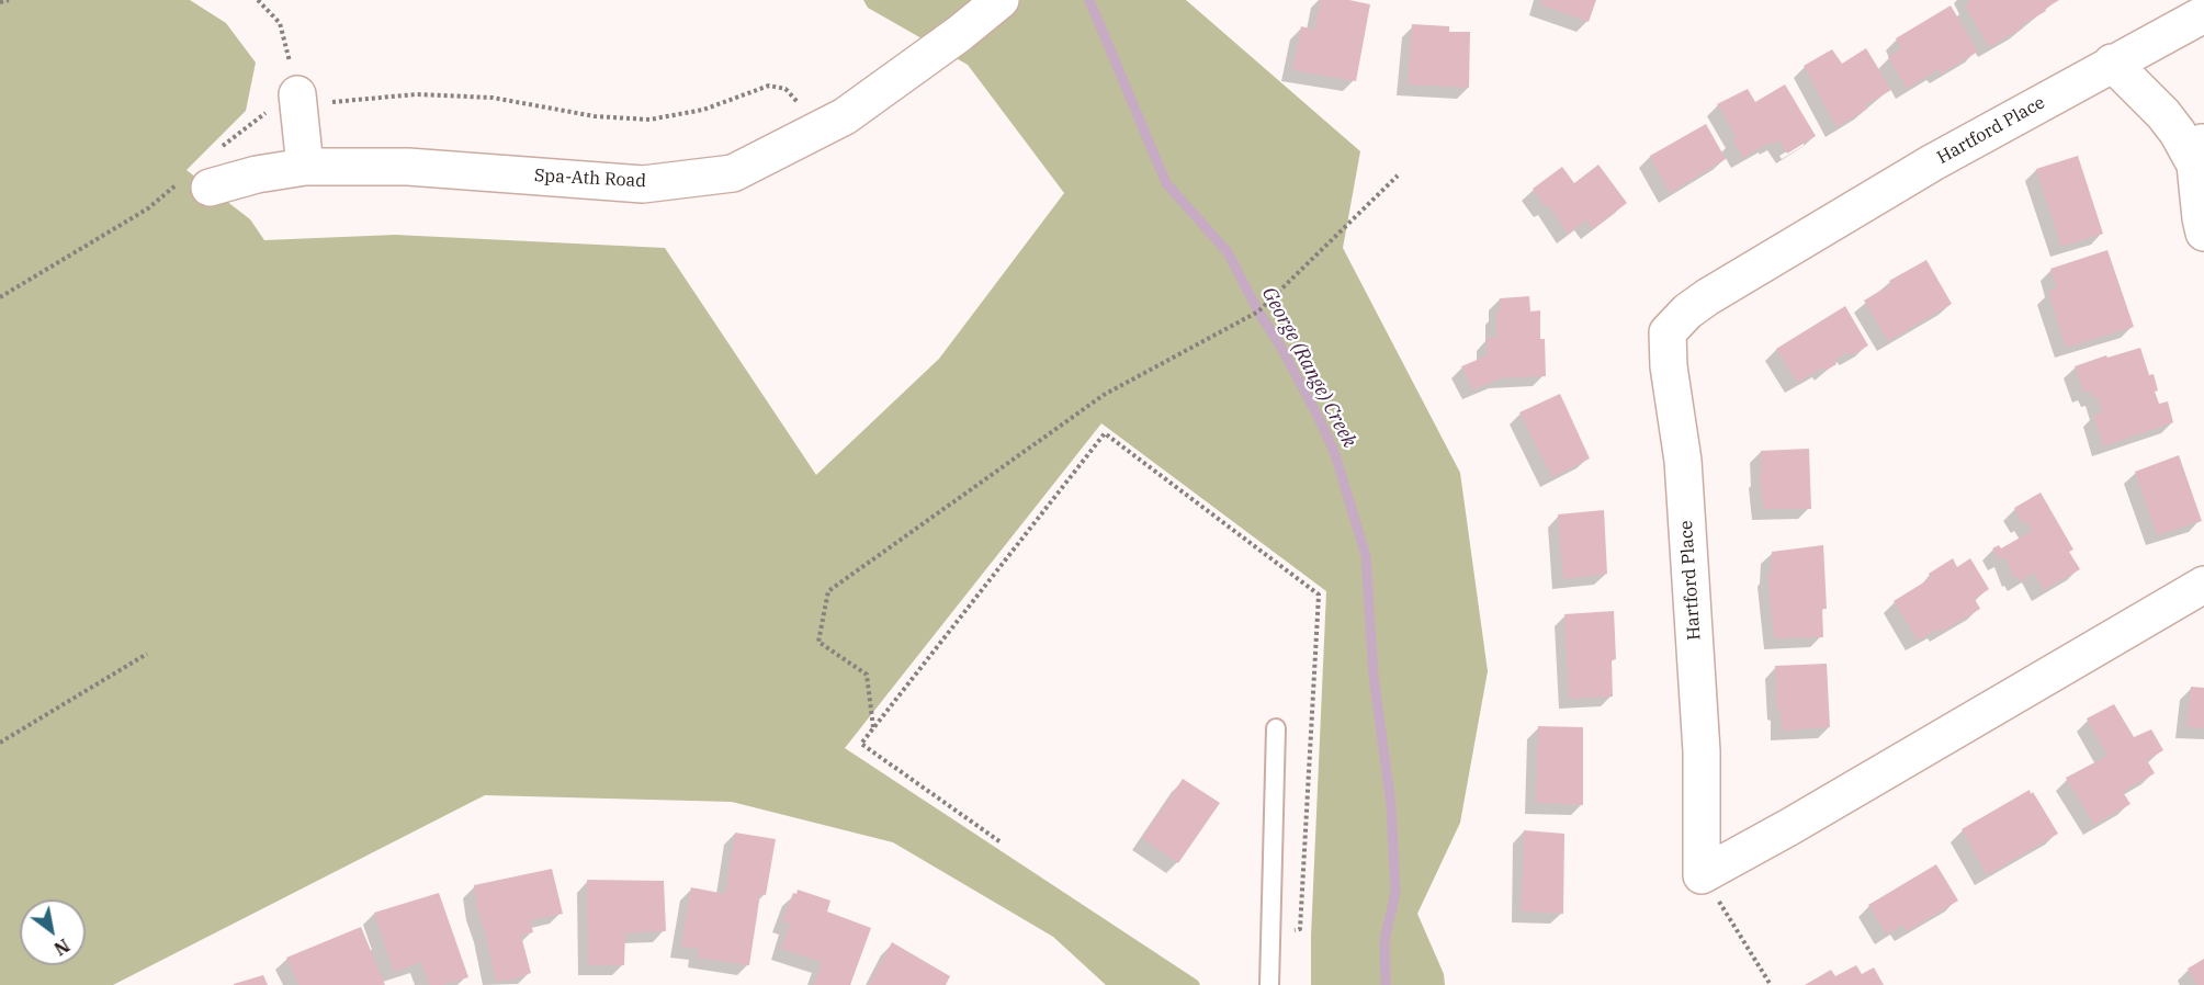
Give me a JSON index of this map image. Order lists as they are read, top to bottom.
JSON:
{
  "streets": {
    "street": ["Hartford Place", "Spa-Ath Road"]
  },
  "water": ["George (Range) Creek"],
  "north": "bottom right"
}
